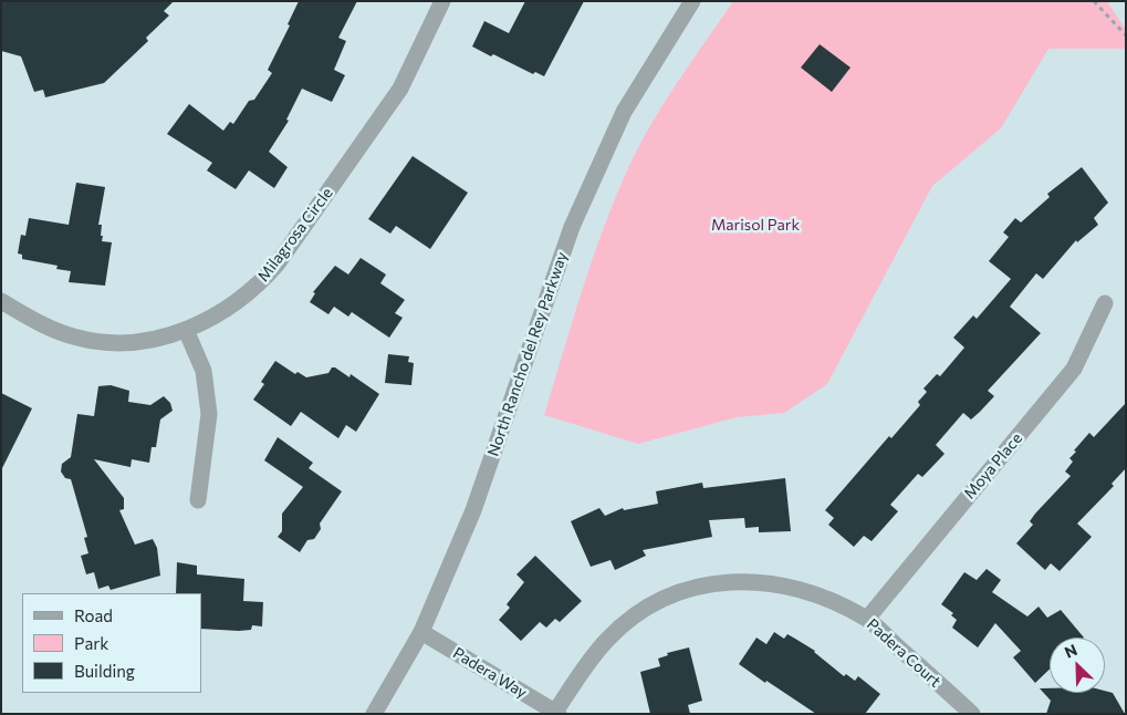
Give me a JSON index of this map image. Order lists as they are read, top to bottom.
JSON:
{
  "streets": {
    "street": [
      "Milagrosa Circle",
      "North Rancho del Rey Parkway",
      "Moya Place",
      "Padera Court",
      "Padera Way"
    ]
  },
  "crossings": [
    ["North Rancho del Rey Parkway", "Padera Way"],
    ["Moya Place", "Padera Court"],
    ["Padera Court", "Padera Way"]
  ],
  "parks": ["Marisol Park"],
  "legend": ["Road", "Park", "Building"],
  "north": "top left"
}
